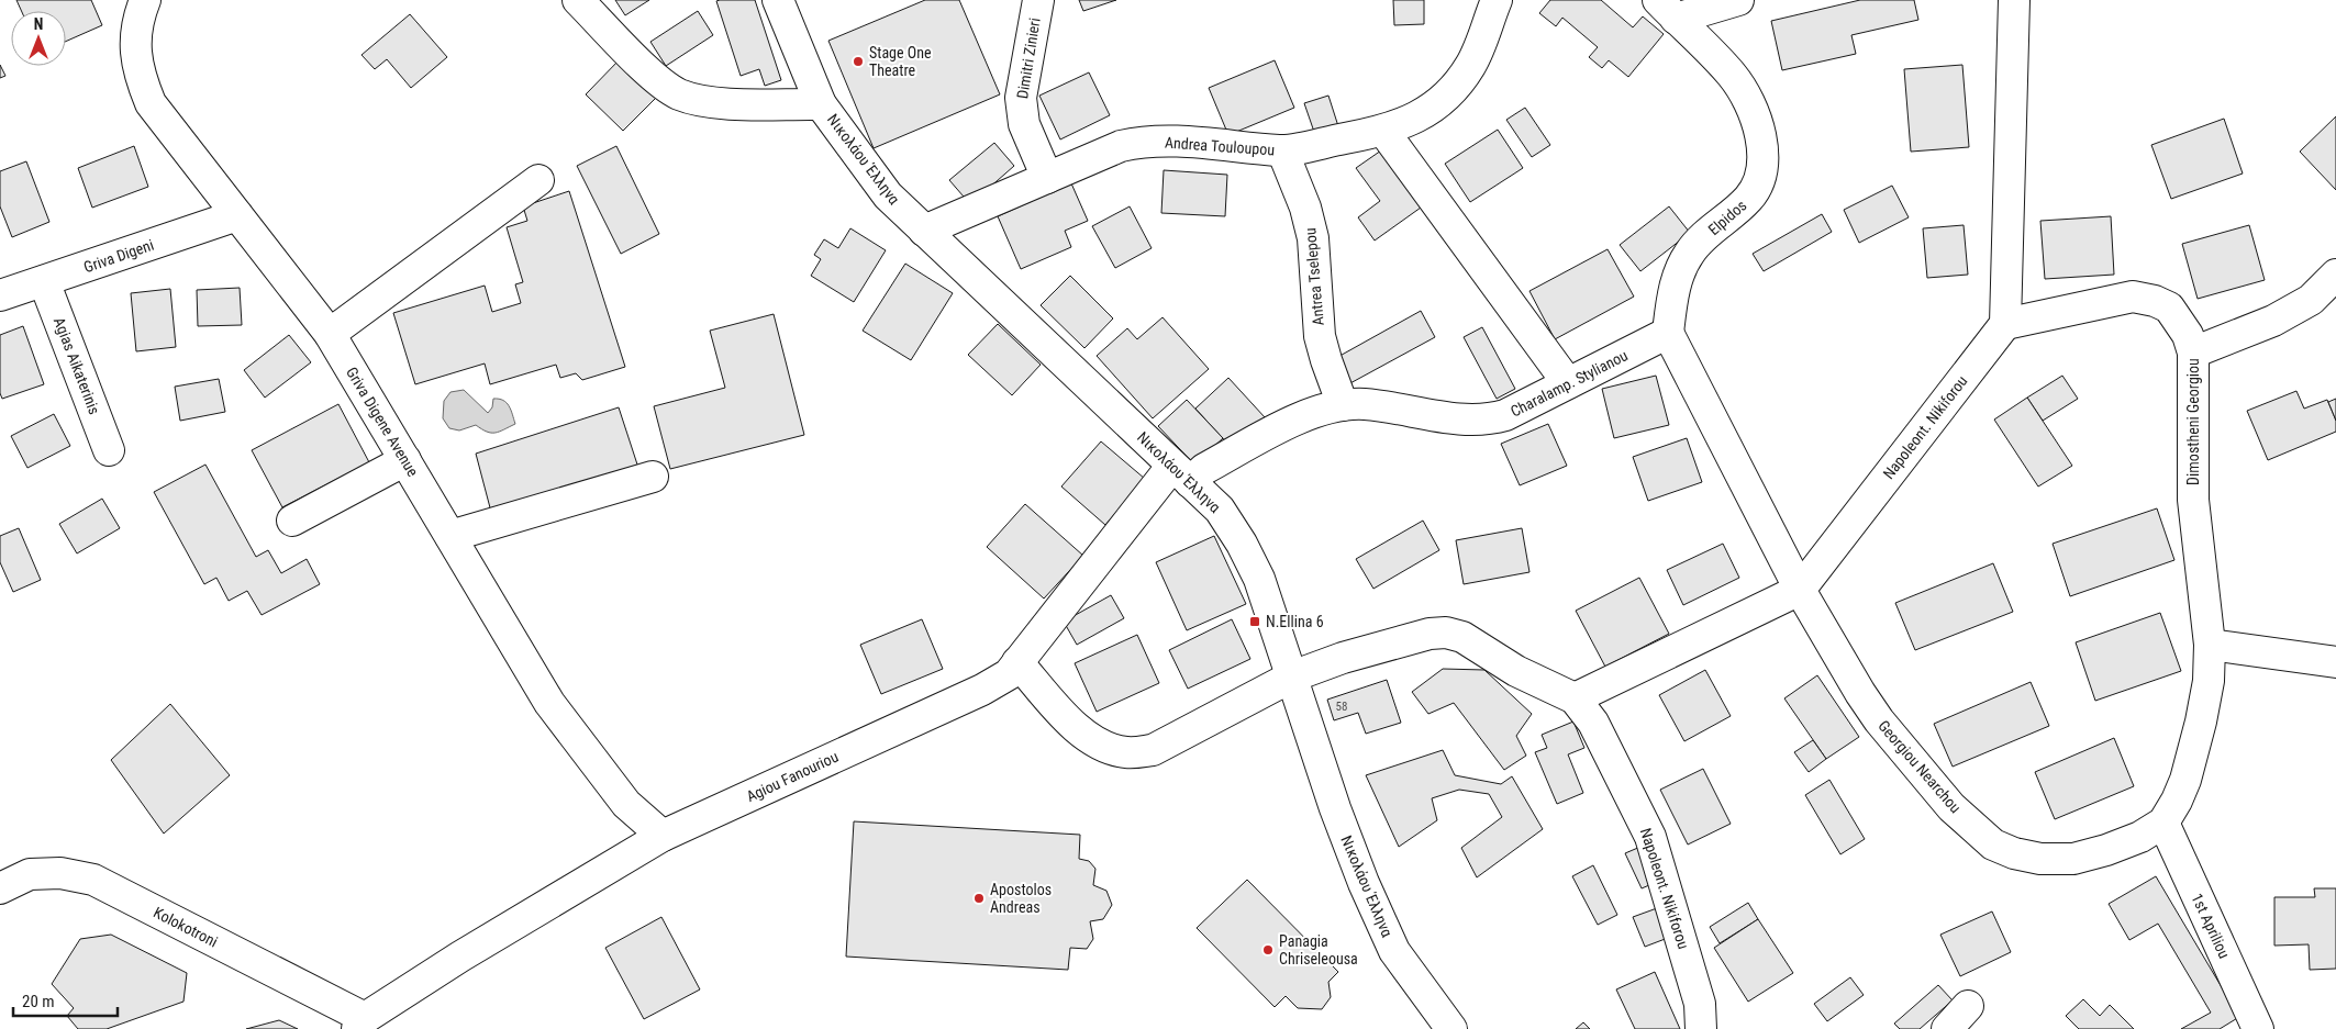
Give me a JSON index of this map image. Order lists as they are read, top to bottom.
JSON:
{
  "streets": {
    "street": [
      "Dimitri Zinieri",
      "Andrea Touloupou",
      "Νικολάου Έλληνα",
      "Elpidos",
      "Griva Digeni",
      "Antrea Tselepou",
      "Agias Aikaterinis",
      "Charalamp. Stylianou",
      "Griva Digene Avenue",
      "Dimostheni Georgiou",
      "Napoleont. Nikiforou",
      "Georgiou Nearchou",
      "Agiou Fanouriou",
      "1st Apriliou",
      "Kolokotroni"
    ]
  },
  "crossings": [
    ["Dimitri Zinieri", "Andrea Touloupou"],
    ["Andrea Touloupou", "Νικολάου Έλληνα"],
    ["Andrea Touloupou", "Antrea Tselepou"],
    ["Νικολάου Έλληνα", "Charalamp. Stylianou"],
    ["Νικολάου Έλληνα", "Napoleont. Nikiforou"],
    ["Νικολάου Έλληνα", "Agiou Fanouriou"],
    ["Elpidos", "Charalamp. Stylianou"],
    ["Elpidos", "Georgiou Nearchou"],
    ["Griva Digeni", "Agias Aikaterinis"],
    ["Griva Digeni", "Griva Digene Avenue"],
    ["Antrea Tselepou", "Charalamp. Stylianou"],
    ["Charalamp. Stylianou", "Georgiou Nearchou"],
    ["Charalamp. Stylianou", "Agiou Fanouriou"],
    ["Griva Digene Avenue", "Agiou Fanouriou"],
    ["Dimostheni Georgiou", "Napoleont. Nikiforou"],
    ["Napoleont. Nikiforou", "Georgiou Nearchou"],
    ["Napoleont. Nikiforou", "Agiou Fanouriou"],
    ["Georgiou Nearchou", "1st Apriliou"],
    ["Agiou Fanouriou", "Kolokotroni"]
  ],
  "places": {
    "other": ["Stage One Theatre", "Apostolos Andreas", "Panagia Chriseleousa"],
    "transit": ["N.Ellina 6"]
  },
  "house_numbers": ["58"],
  "scale_bar": "20 m",
  "north": "top"
}
